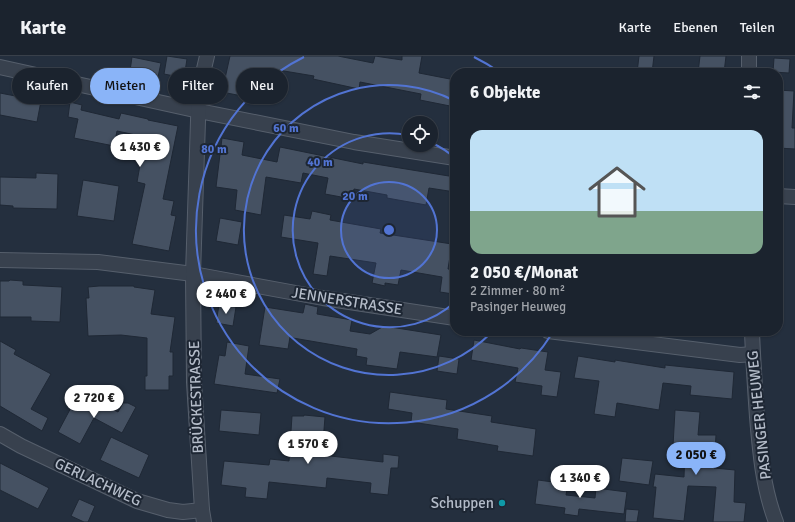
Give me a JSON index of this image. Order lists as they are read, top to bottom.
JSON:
{
  "streets": {
    "street": [
      "JENNERSTRASSE",
      "BRÜCKESTRASSE",
      "PASINGER HEUWEG",
      "GERLACHWEG"
    ]
  },
  "crossings": [
    ["JENNERSTRASSE", "BRÜCKESTRASSE"],
    ["BRÜCKESTRASSE", "GERLACHWEG"]
  ],
  "places": ["Schuppen"],
  "page": {
    "header": "Karte",
    "nav": ["Karte", "Ebenen", "Teilen"],
    "chip": [
      "Kaufen",
      "Mieten",
      "Filter",
      "Neu"
    ],
    "heading": "6 Objekte",
    "list": [
      {
        "name": "2 050 €/Monat",
        "note": "2 Zimmer · 80 m² · Pasinger Heuweg"
      }
    ],
    "price": [
      "1 430 €",
      "2 440 €",
      "2 720 €",
      "1 570 €",
      "2 050 €",
      "1 340 €"
    ]
  },
  "rings": [
    "60 m",
    "80 m",
    "40 m",
    "20 m"
  ]
}
